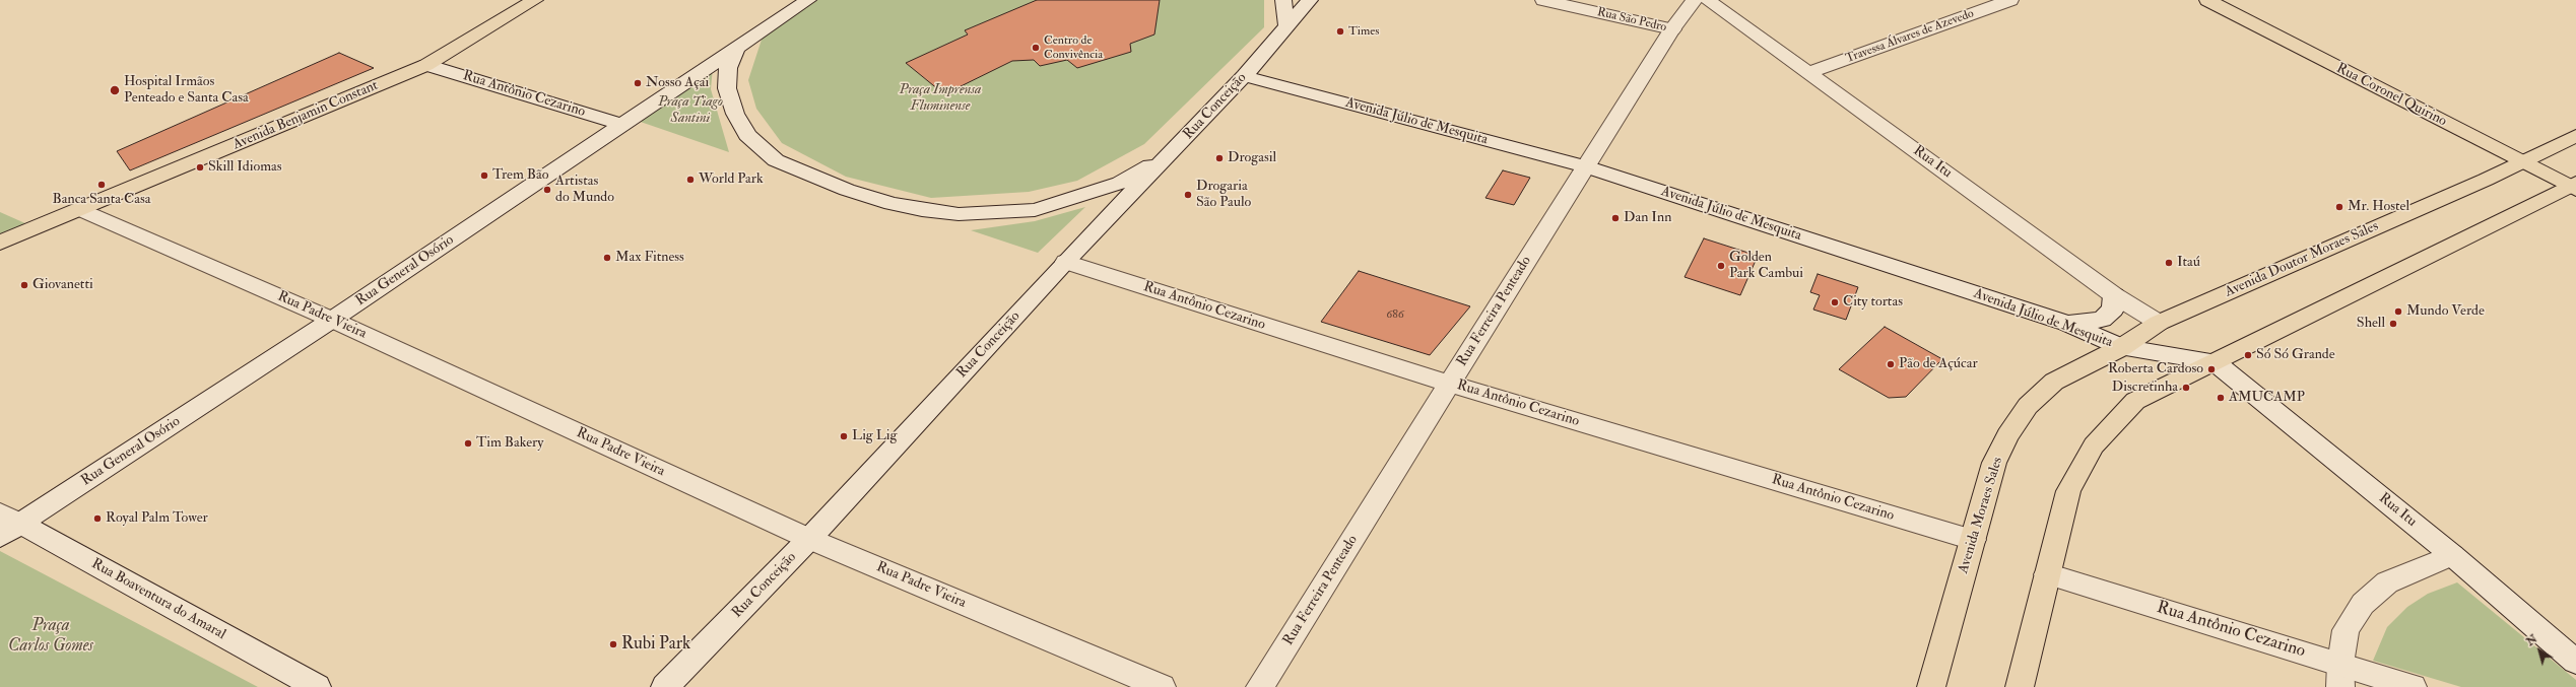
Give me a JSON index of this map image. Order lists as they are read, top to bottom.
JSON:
{
  "streets": {
    "main road": [
      "Rua São Pedro",
      "Travessa Álvares de Azevedo",
      "Rua Antônio Cezarino",
      "Rua Coronel Quirino",
      "Rua Conceição",
      "Avenida Benjamin Constant",
      "Avenida Júlio de Mesquita",
      "Rua Itu",
      "Avenida Doutor Moraes Sales",
      "Rua General Osório",
      "Rua Ferreira Penteado",
      "Rua Padre Vieira",
      "Avenida Moraes Sales",
      "Rua Boaventura do Amaral"
    ]
  },
  "crossings": [
    ["Rua São Pedro", "Rua Ferreira Penteado"],
    ["Travessa Álvares de Azevedo", "Rua Itu"],
    ["Rua Antônio Cezarino", "Rua Conceição"],
    ["Rua Antônio Cezarino", "Avenida Benjamin Constant"],
    ["Rua Antônio Cezarino", "Rua General Osório"],
    ["Rua Antônio Cezarino", "Rua Ferreira Penteado"],
    ["Rua Antônio Cezarino", "Avenida Moraes Sales"],
    ["Rua Coronel Quirino", "Avenida Doutor Moraes Sales"],
    ["Rua Conceição", "Avenida Júlio de Mesquita"],
    ["Rua Conceição", "Rua Padre Vieira"],
    ["Avenida Benjamin Constant", "Rua Padre Vieira"],
    ["Avenida Júlio de Mesquita", "Rua Itu"],
    ["Avenida Júlio de Mesquita", "Rua Ferreira Penteado"],
    ["Avenida Júlio de Mesquita", "Avenida Moraes Sales"],
    ["Rua Itu", "Avenida Doutor Moraes Sales"],
    ["Rua Itu", "Avenida Moraes Sales"],
    ["Avenida Doutor Moraes Sales", "Avenida Moraes Sales"],
    ["Rua General Osório", "Rua Padre Vieira"],
    ["Rua General Osório", "Rua Boaventura do Amaral"]
  ],
  "parks": ["Praça Imprensa Fluminense", "Praça Tiago Santini", "Praça Carlos Gomes"],
  "places": [
    "Times",
    "Centro de Convivência",
    "Nosso Açai",
    "Hospital Irmãos Penteado e Santa Casa",
    "Drogasil",
    "Skill Idiomas",
    "Trem Bão",
    "World Park",
    "Banca Santa Casa",
    "Artistas do Mundo",
    "Drogaria São Paulo",
    "Mr. Hostel",
    "Dan Inn",
    "Max Fitness",
    "Itaú",
    "Golden Park Cambui",
    "Giovanetti",
    "City tortas",
    "Mundo Verde",
    "Shell",
    "Só Só Grande",
    "Pão de Açúcar",
    "Roberta Cardoso",
    "Discretinha",
    "AMUCAMP",
    "Lig Lig",
    "Tim Bakery",
    "Royal Palm Tower",
    "Rubi Park"
  ],
  "house_numbers": ["686"],
  "north": "top left"
}
